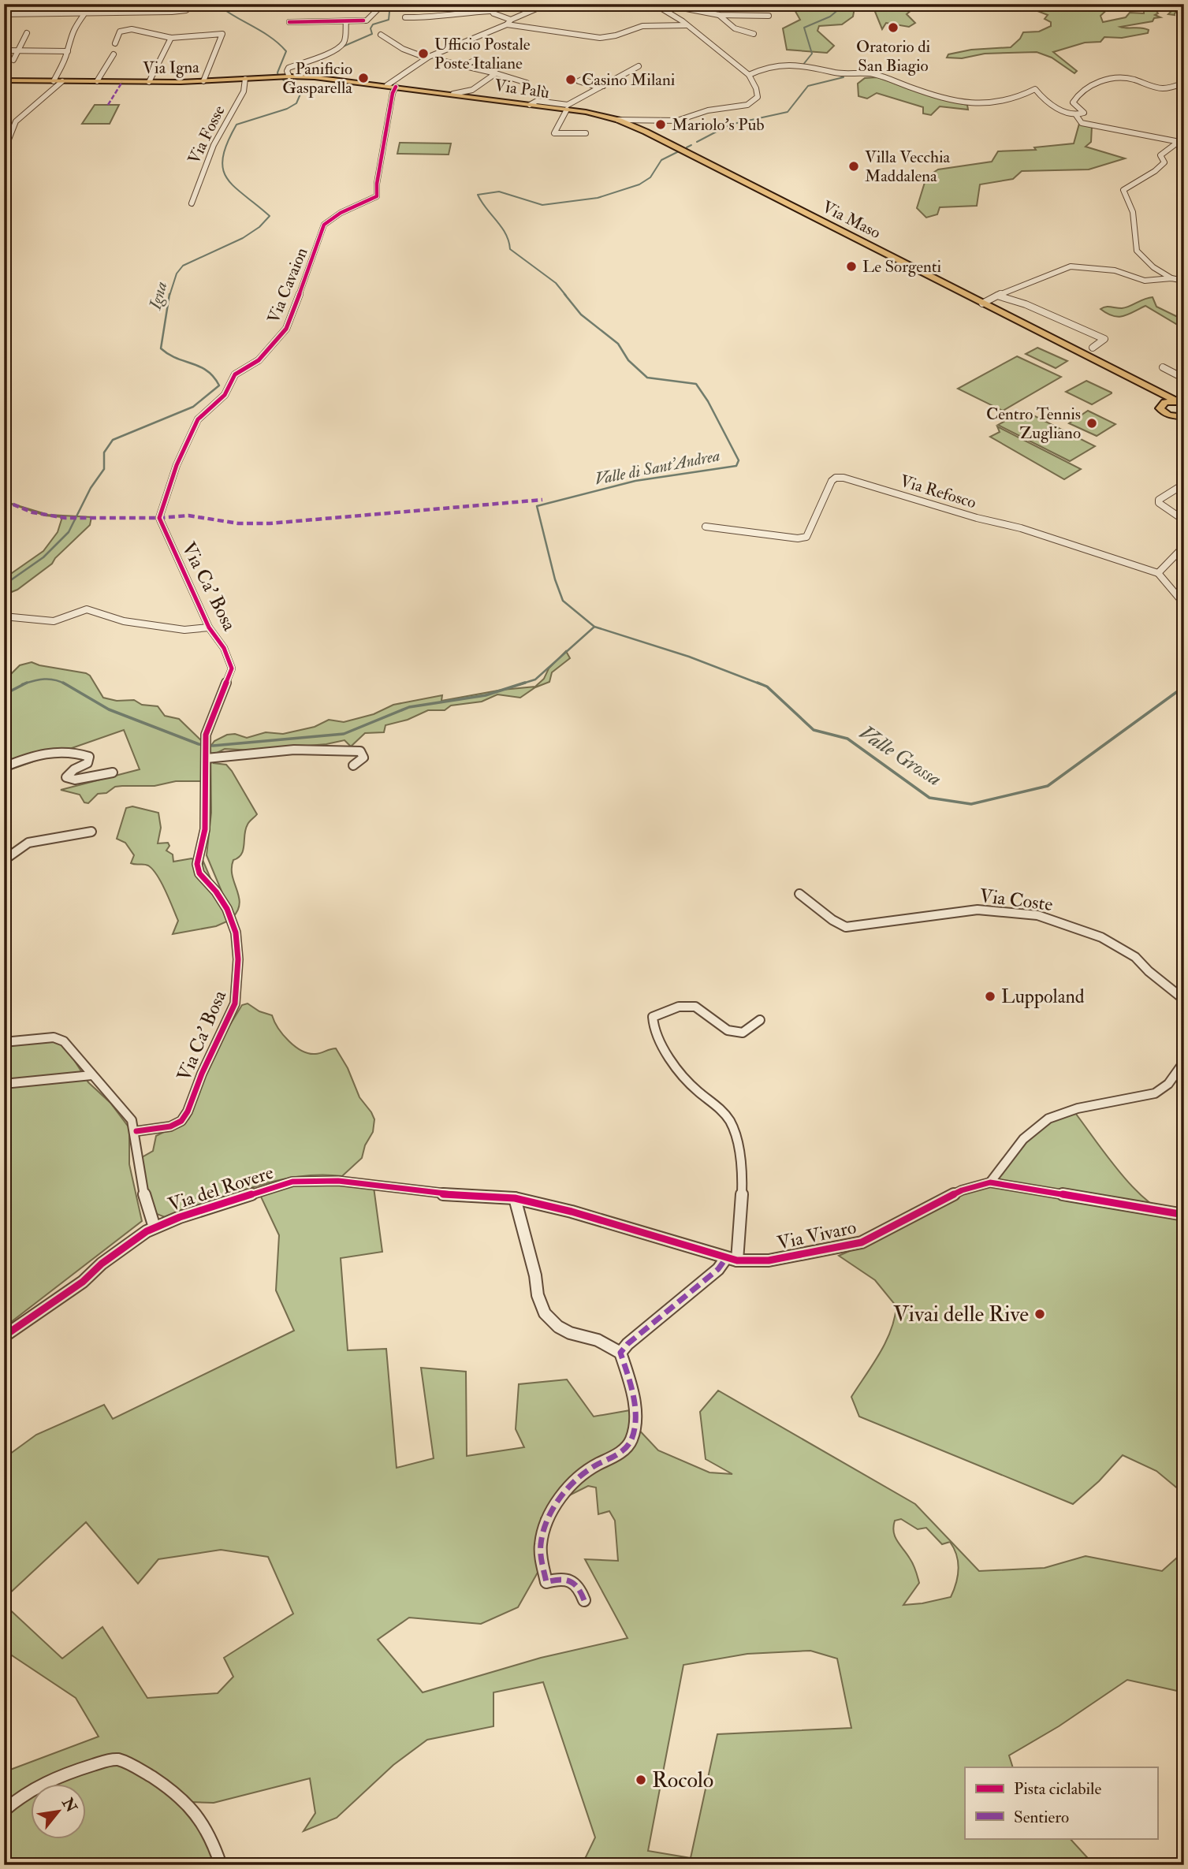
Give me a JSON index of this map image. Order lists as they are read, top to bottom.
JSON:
{
  "streets": {
    "main road": ["Via Igna", "Via Palù", "Via Maso"],
    "street": [
      "Via Fosse",
      "Via Cavaion",
      "Via Refosco",
      "Via Ca' Bosa",
      "Via Coste",
      "Via del Rovere",
      "Via Vivaro"
    ]
  },
  "crossings": [
    ["Via Igna", "Via Palù"],
    ["Via Igna", "Via Fosse"],
    ["Via Palù", "Via Maso"],
    ["Via Palù", "Via Cavaion"],
    ["Via Cavaion", "Via Ca' Bosa"],
    ["Via del Rovere", "Via Vivaro"]
  ],
  "water": ["Igna", "Valle di Sant'Andrea", "Valle Grossa"],
  "places": [
    "Oratorio di San Biagio",
    "Ufficio Postale Poste Italiane",
    "Panificio Gasparella",
    "Casino Milani",
    "Mariolo's Pub",
    "Villa Vecchia Maddalena",
    "Le Sorgenti",
    "Centro Tennis Zugliano",
    "Luppoland",
    "Vivai delle Rive",
    "Rocolo"
  ],
  "legend": ["Pista ciclabile", "Sentiero"],
  "north": "top right"
}
